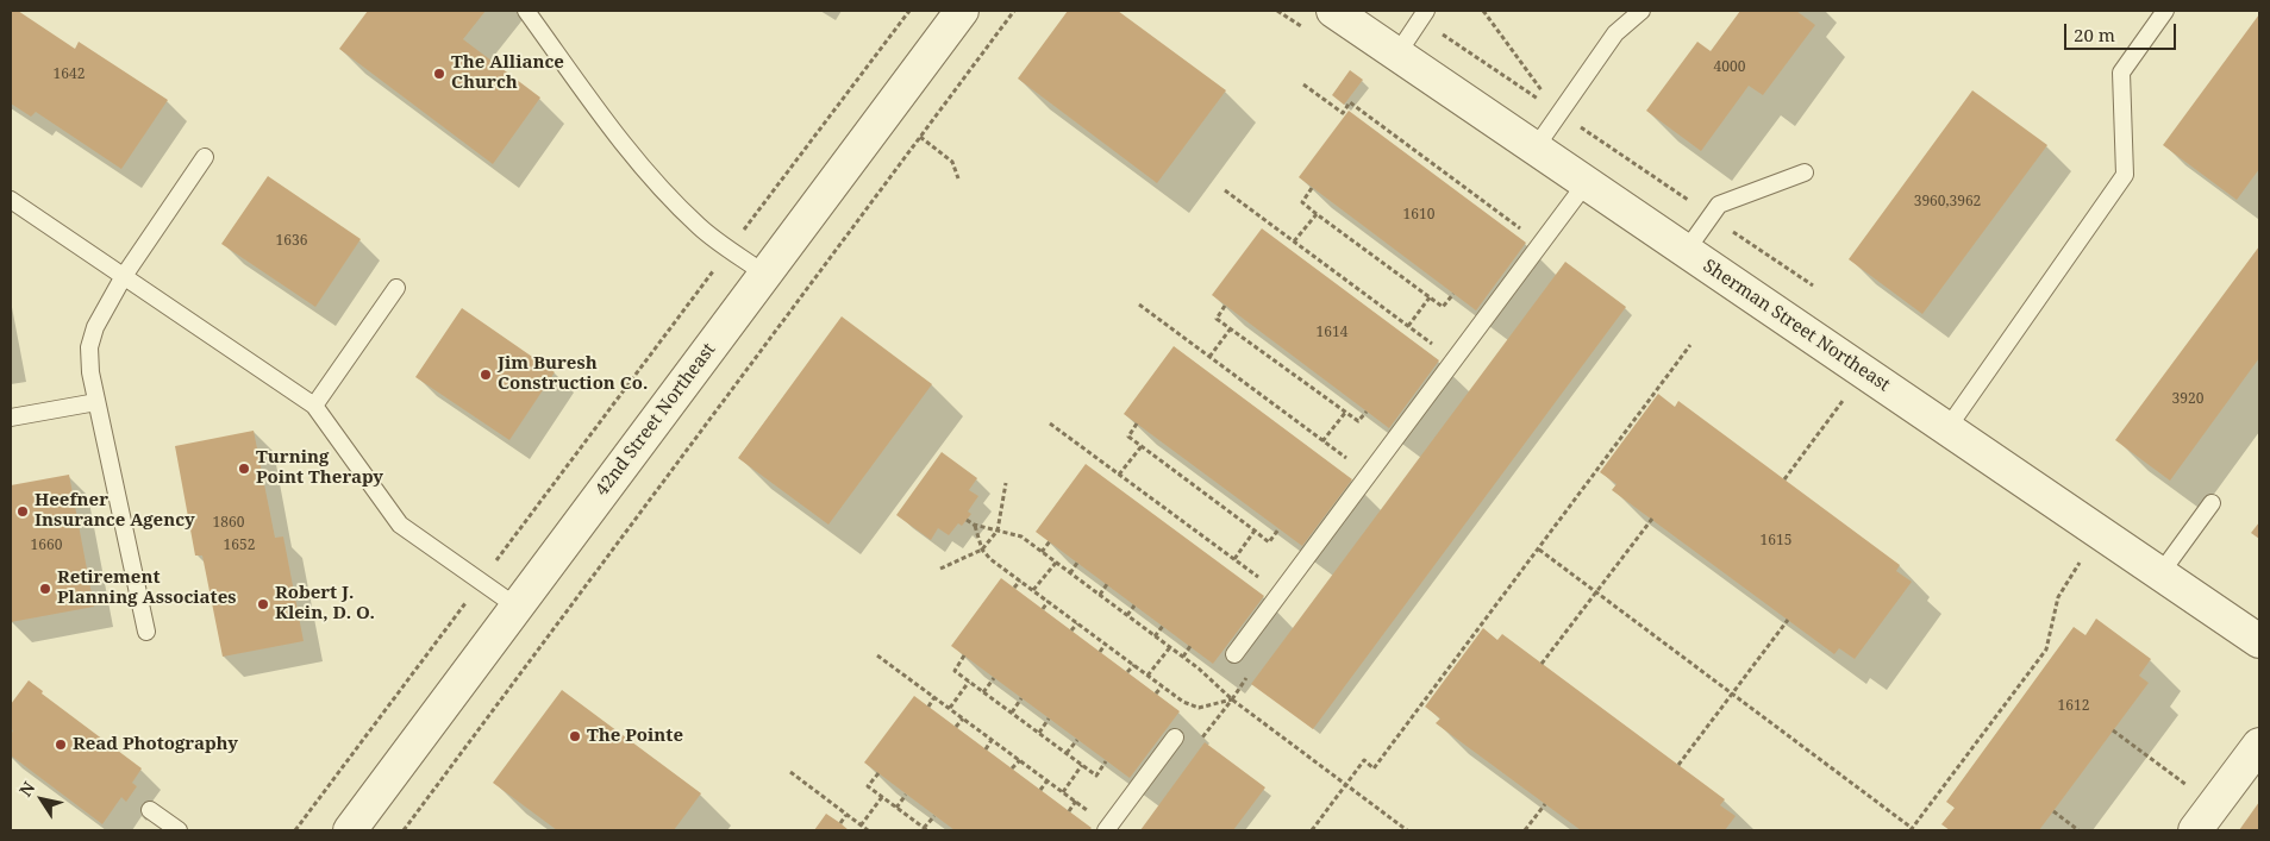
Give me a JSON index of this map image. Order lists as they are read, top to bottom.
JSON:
{
  "streets": {
    "street": ["Sherman Street Northeast", "42nd Street Northeast"]
  },
  "places": [
    "The Alliance Church",
    "Jim Buresh Construction Co.",
    "Turning Point Therapy",
    "Heefner Insurance Agency",
    "Retirement Planning Associates",
    "Robert J. Klein, D. O.",
    "The Pointe",
    "Read Photography"
  ],
  "house_numbers": [
    "4000",
    "1642",
    "3960,3962",
    "1610",
    "1636",
    "1614",
    "3920",
    "1860",
    "1615",
    "1660",
    "1652",
    "1612"
  ],
  "scale_bar": "20 m",
  "north": "top left"
}
